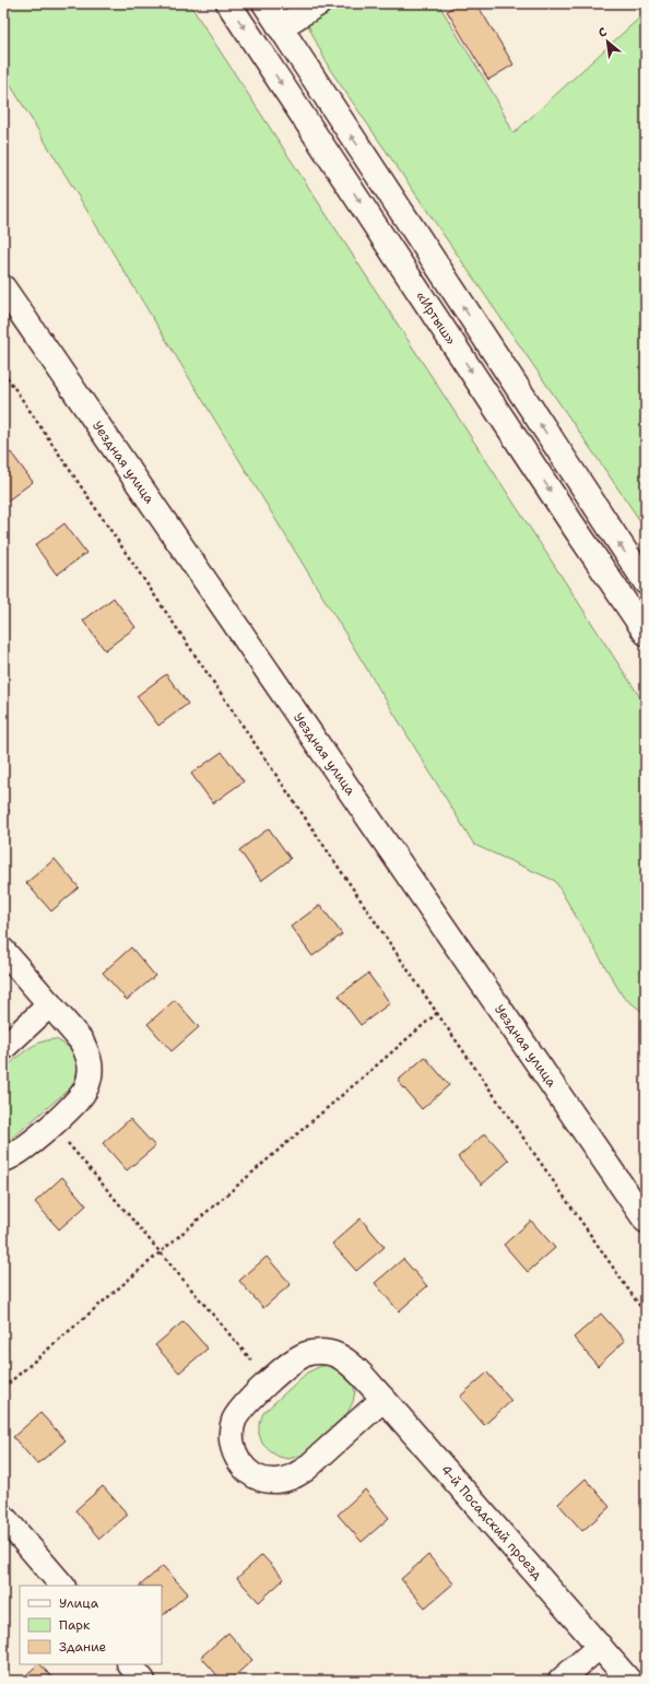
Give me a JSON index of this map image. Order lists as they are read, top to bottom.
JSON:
{
  "streets": {
    "main road": ["«Иртыш»", "Уездная улица", "4-й Посадский проезд"]
  },
  "legend": ["Улица", "Парк", "Здание"],
  "north": "top left"
}
